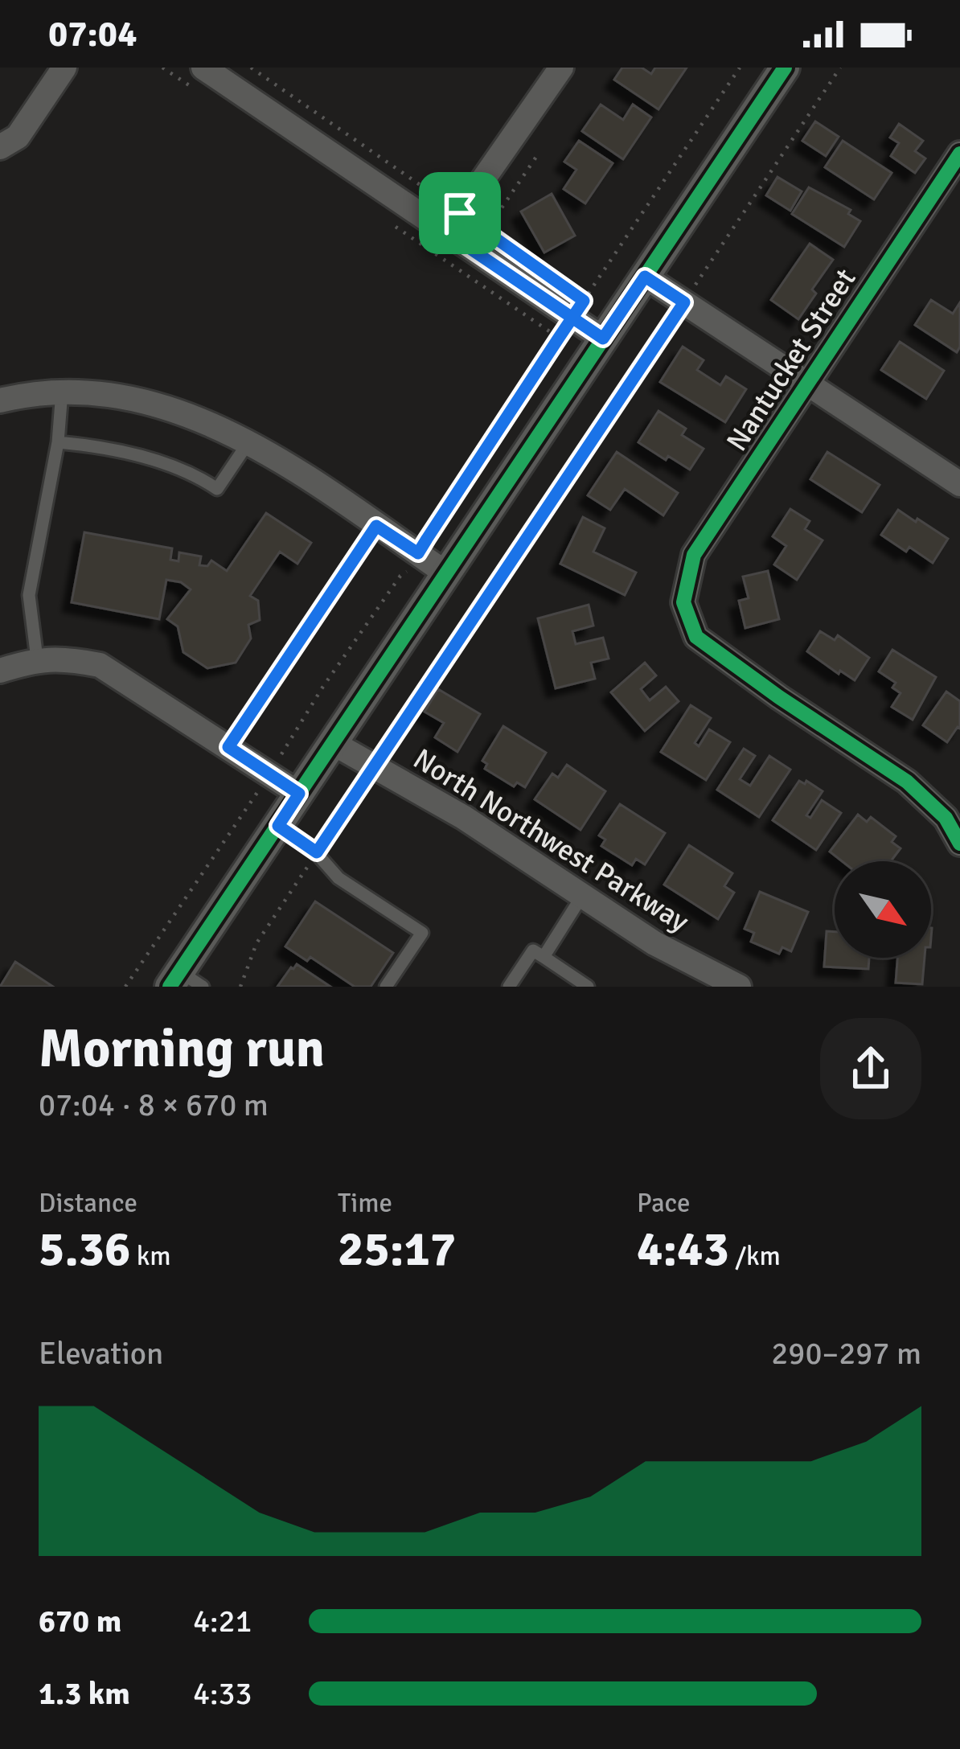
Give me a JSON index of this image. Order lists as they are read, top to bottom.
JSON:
{
  "streets": {
    "street": ["Nantucket Street", "North Northwest Parkway"]
  },
  "north": "bottom right",
  "page": {
    "status": "07:04",
    "heading": ["Morning run", "07:04 · 8 × 670 m"],
    "stats": [
      ["Distance", "5.36 km"],
      ["Time", "25:17"],
      ["Pace", "4:43 /km"]
    ],
    "chart": ["Elevation", "290–297 m"],
    "list": [
      {
        "name": "670 m",
        "note": "4:21"
      },
      {
        "name": "1.3 km",
        "note": "4:33"
      }
    ]
  }
}
